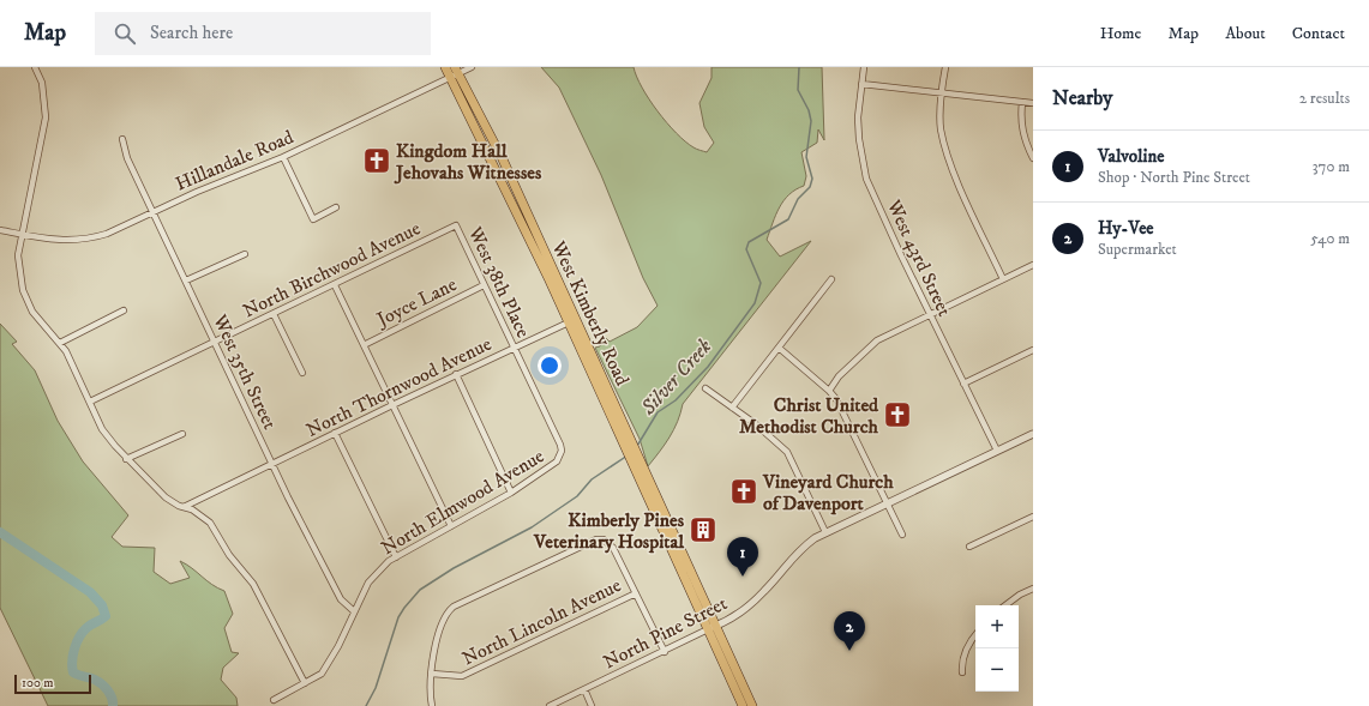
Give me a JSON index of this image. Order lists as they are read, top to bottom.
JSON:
{
  "streets": {
    "main road": ["West Kimberly Road"],
    "street": [
      "Hillandale Road",
      "West 43rd Street",
      "North Birchwood Avenue",
      "West 38th Place",
      "Joyce Lane",
      "West 35th Street",
      "North Thornwood Avenue",
      "North Elmwood Avenue",
      "North Lincoln Avenue",
      "North Pine Street"
    ]
  },
  "crossings": [
    ["Hillandale Road", "West Kimberly Road"],
    ["Hillandale Road", "West 35th Street"],
    ["West 43rd Street", "North Pine Street"],
    ["North Birchwood Avenue", "West 38th Place"],
    ["North Birchwood Avenue", "West 35th Street"],
    ["West 38th Place", "Joyce Lane"],
    ["West 38th Place", "North Thornwood Avenue"],
    ["West 38th Place", "North Elmwood Avenue"],
    ["West Kimberly Road", "North Thornwood Avenue"],
    ["West Kimberly Road", "North Pine Street"],
    ["West 35th Street", "North Thornwood Avenue"],
    ["West 35th Street", "North Elmwood Avenue"]
  ],
  "water": ["Silver Creek"],
  "places": {
    "church": ["Kingdom Hall Jehovahs Witnesses", "Christ United Methodist Church", "Vineyard Church of Davenport"],
    "building": ["Kimberly Pines Veterinary Hospital"]
  },
  "scale_bar": "100 m",
  "page": {
    "header": "Map",
    "search": "Search here",
    "nav": [
      "Home",
      "Map",
      "About",
      "Contact"
    ],
    "heading": ["Nearby", "2 results"],
    "list": [
      {
        "mark": "1",
        "name": "Valvoline",
        "note": "Shop · North Pine Street",
        "value": "370 m"
      },
      {
        "mark": "2",
        "name": "Hy-Vee",
        "note": "Supermarket",
        "value": "540 m"
      }
    ],
    "pins": ["1", "2"],
    "map_buttons": ["+", "−"],
    "scale": "100 m"
  }
}
